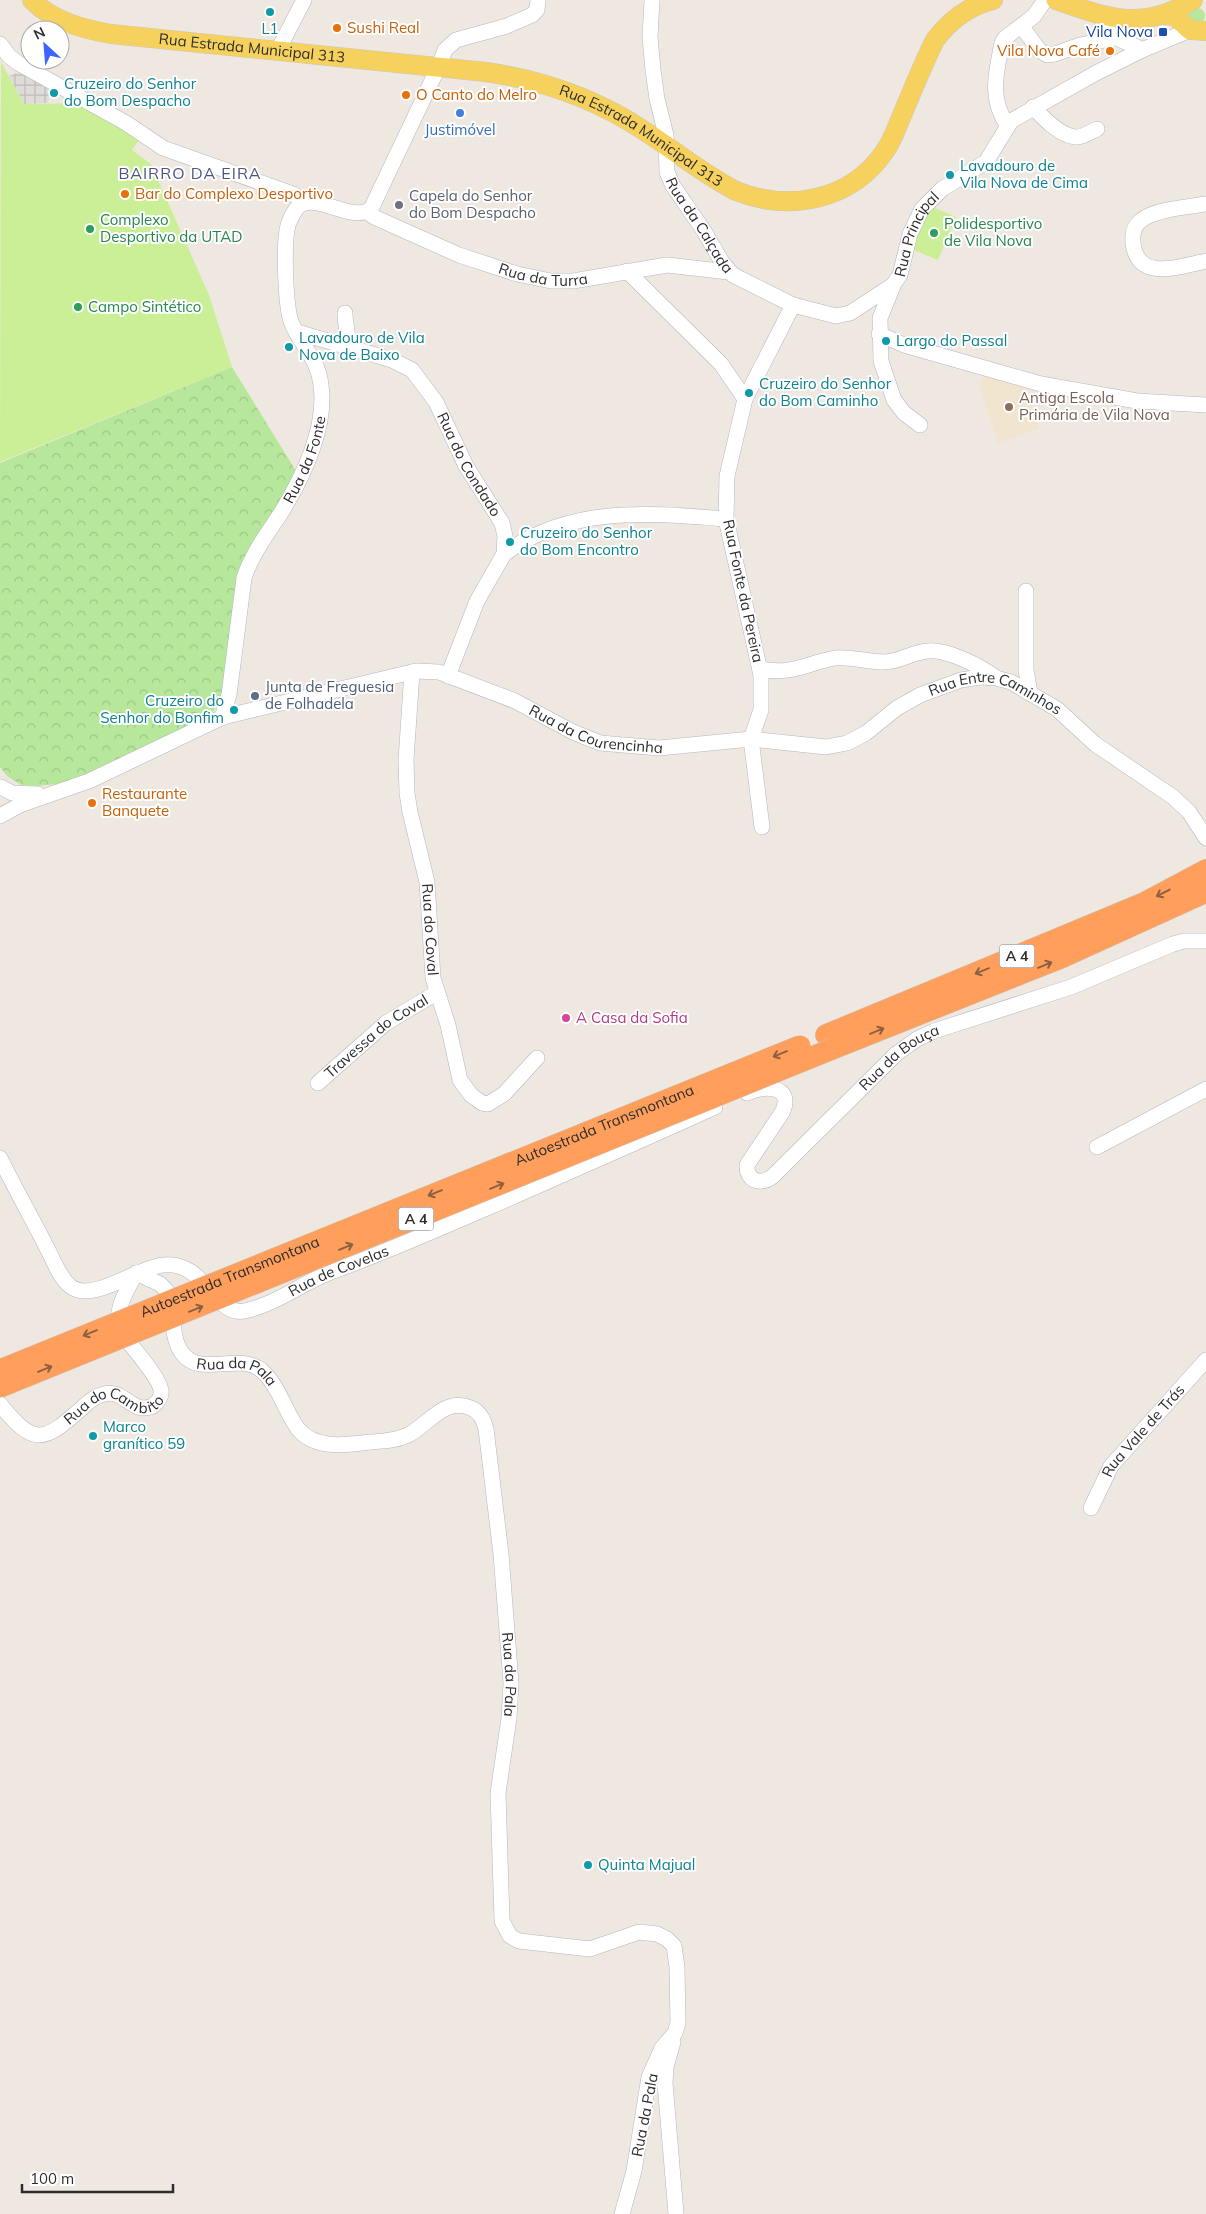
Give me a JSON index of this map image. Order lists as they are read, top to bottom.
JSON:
{
  "streets": {
    "highway": ["A 4", "Autoestrada Transmontana"],
    "main road": ["Rua Estrada Municipal 313"],
    "street": [
      "Rua da Calçada",
      "Rua Principal",
      "Rua da Turra",
      "Rua da Fonte",
      "Rua do Condado",
      "Rua Fonte da Pereira",
      "Rua Entre Caminhos",
      "Rua da Courencinha",
      "Rua do Coval",
      "Travessa do Coval",
      "Rua da Bouça",
      "Rua de Covelas",
      "Rua da Pala",
      "Rua do Cambito",
      "Rua Vale de Trás"
    ]
  },
  "crossings": [
    ["Rua Estrada Municipal 313", "Rua da Calçada"],
    ["Rua da Calçada", "Rua Principal"],
    ["Rua da Calçada", "Rua da Turra"],
    ["Rua da Calçada", "Rua Fonte da Pereira"],
    ["Rua da Fonte", "Rua do Condado"],
    ["Rua da Fonte", "Rua da Courencinha"],
    ["Rua Fonte da Pereira", "Rua Entre Caminhos"],
    ["Rua Fonte da Pereira", "Rua da Courencinha"],
    ["Rua Entre Caminhos", "Rua da Courencinha"],
    ["Rua da Courencinha", "Rua do Coval"],
    ["Rua do Coval", "Travessa do Coval"],
    ["Rua da Bouça", "Rua de Covelas"],
    ["Rua de Covelas", "Rua da Pala"],
    ["Rua de Covelas", "Rua do Cambito"],
    ["Rua da Pala", "Rua do Cambito"]
  ],
  "districts": ["BAIRRO DA EIRA"],
  "places": {
    "other": [
      "L1",
      "Sushi Real",
      "Vila Nova Café",
      "Cruzeiro do Senhor do Bom Despacho",
      "O Canto do Melro",
      "Justimóvel",
      "Lavadouro de Vila Nova de Cima",
      "Bar do Complexo Desportivo",
      "Capela do Senhor do Bom Despacho",
      "Complexo Desportivo da UTAD",
      "Polidesportivo de Vila Nova",
      "Campo Sintético",
      "Largo do Passal",
      "Lavadouro de Vila Nova de Baixo",
      "Cruzeiro do Senhor do Bom Caminho",
      "Antiga Escola Primária de Vila Nova",
      "Cruzeiro do Senhor do Bom Encontro",
      "Junta de Freguesia de Folhadela",
      "Cruzeiro do Senhor do Bonfim",
      "Restaurante Banquete",
      "A Casa da Sofia",
      "Marco granítico 59",
      "Quinta Majual"
    ],
    "transit": ["Vila Nova"]
  },
  "scale_bar": "100 m",
  "north": "top left"
}
